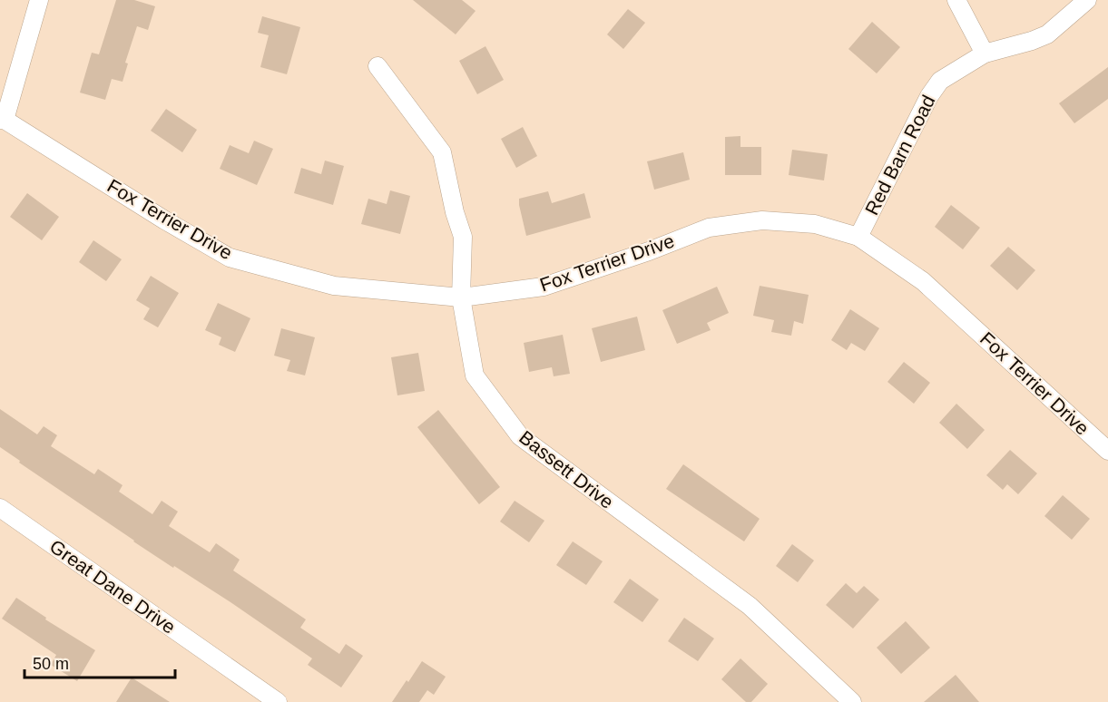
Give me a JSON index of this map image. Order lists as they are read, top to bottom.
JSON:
{
  "streets": {
    "street": [
      "Red Barn Road",
      "Fox Terrier Drive",
      "Bassett Drive",
      "Great Dane Drive"
    ]
  },
  "crossings": [
    ["Red Barn Road", "Fox Terrier Drive"],
    ["Fox Terrier Drive", "Bassett Drive"]
  ],
  "scale_bar": "50 m"
}
